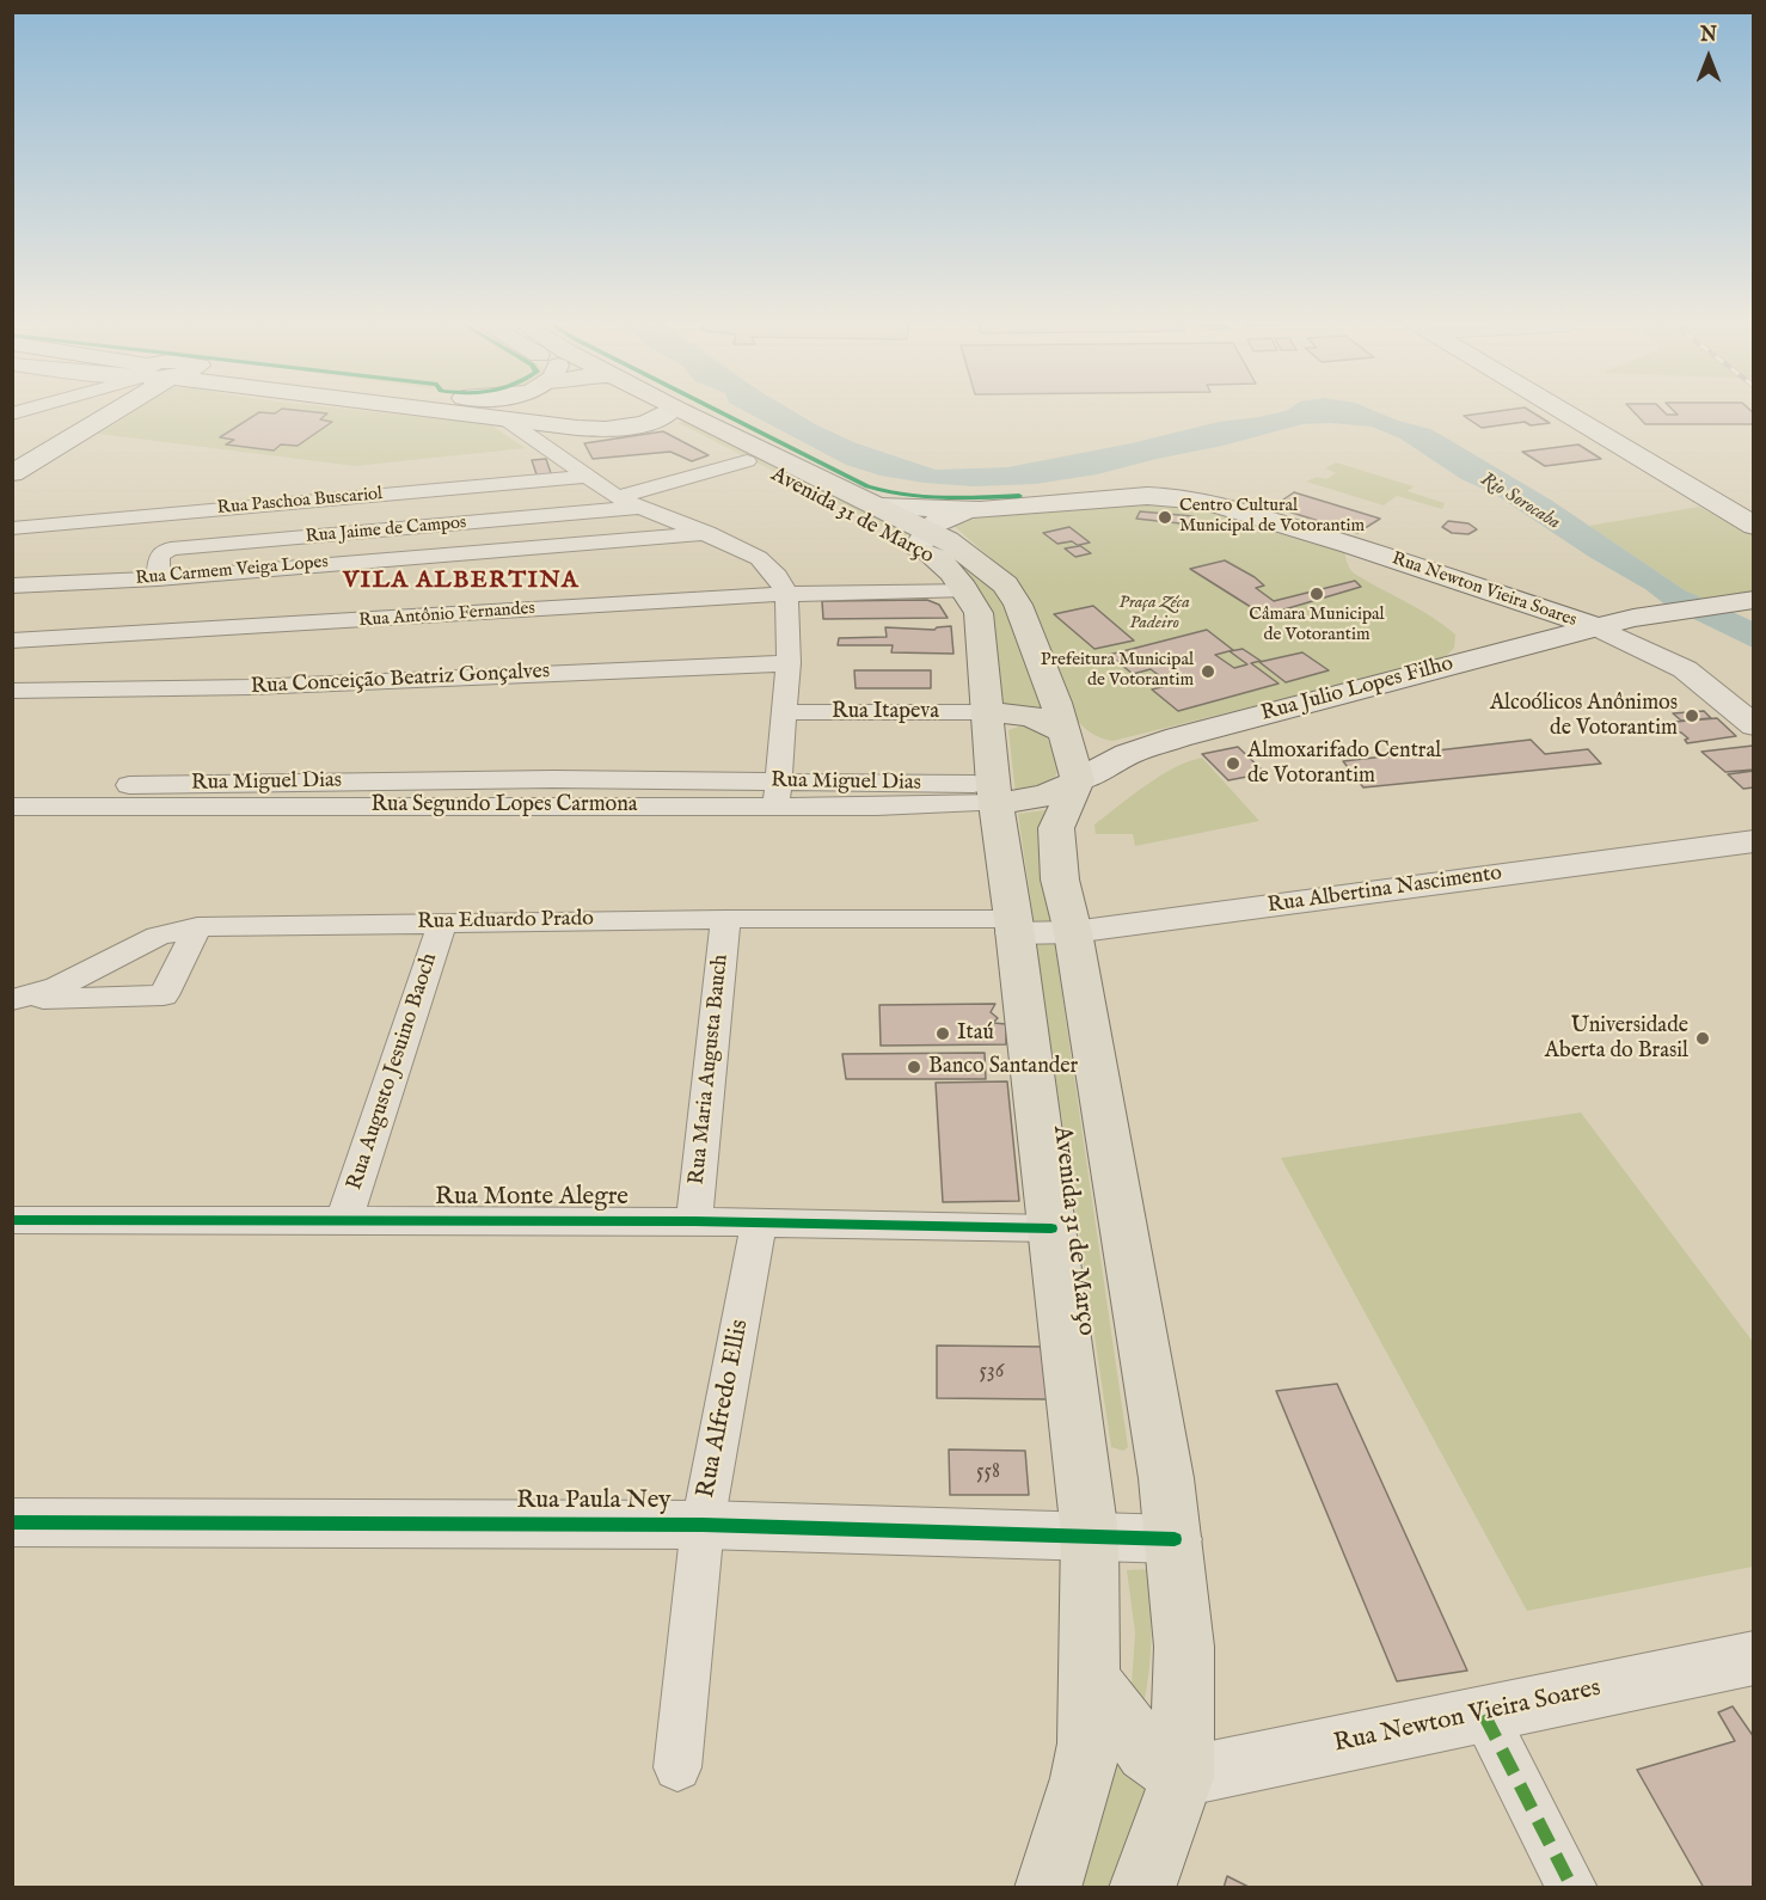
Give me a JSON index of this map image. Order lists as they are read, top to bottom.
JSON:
{
  "streets": {
    "highway": ["Avenida 31 de Março"],
    "main road": ["Rua Newton Vieira Soares", "Rua Julio Lopes Filho"],
    "street": [
      "Rua Paschoa Buscariol",
      "Rua Jaime de Campos",
      "Rua Carmem Veiga Lopes",
      "Rua Antônio Fernandes",
      "Rua Conceição Beatriz Gonçalves",
      "Rua Itapeva",
      "Rua Miguel Dias",
      "Rua Segundo Lopes Carmona",
      "Rua Albertina Nascimento",
      "Rua Eduardo Prado",
      "Rua Maria Augusta Bauch",
      "Rua Augusto Jesuino Baoch",
      "Rua Monte Alegre",
      "Rua Alfredo Ellis",
      "Rua Paula Ney"
    ]
  },
  "crossings": [
    ["Avenida 31 de Março", "Rua Newton Vieira Soares"],
    ["Avenida 31 de Março", "Rua Antônio Fernandes"],
    ["Avenida 31 de Março", "Rua Julio Lopes Filho"],
    ["Avenida 31 de Março", "Rua Itapeva"],
    ["Avenida 31 de Março", "Rua Segundo Lopes Carmona"],
    ["Avenida 31 de Março", "Rua Albertina Nascimento"],
    ["Avenida 31 de Março", "Rua Eduardo Prado"],
    ["Avenida 31 de Março", "Rua Monte Alegre"],
    ["Avenida 31 de Março", "Rua Paula Ney"],
    ["Rua Jaime de Campos", "Rua Carmem Veiga Lopes"],
    ["Rua Newton Vieira Soares", "Rua Julio Lopes Filho"],
    ["Rua Miguel Dias", "Rua Segundo Lopes Carmona"],
    ["Rua Albertina Nascimento", "Rua Eduardo Prado"],
    ["Rua Eduardo Prado", "Rua Maria Augusta Bauch"],
    ["Rua Eduardo Prado", "Rua Augusto Jesuino Baoch"],
    ["Rua Maria Augusta Bauch", "Rua Monte Alegre"],
    ["Rua Augusto Jesuino Baoch", "Rua Monte Alegre"],
    ["Rua Monte Alegre", "Rua Alfredo Ellis"],
    ["Rua Alfredo Ellis", "Rua Paula Ney"]
  ],
  "districts": ["VILA ALBERTINA"],
  "water": ["Rio Sorocaba"],
  "parks": ["Praça Zéca Padeiro"],
  "places": [
    "Centro Cultural Municipal de Votorantim",
    "Câmara Municipal de Votorantim",
    "Prefeitura Municipal de Votorantim",
    "Alcoólicos Anônimos de Votorantim",
    "Almoxarifado Central de Votorantim",
    "Itaú",
    "Universidade Aberta do Brasil",
    "Banco Santander"
  ],
  "house_numbers": ["536", "558"],
  "north": "top"
}
